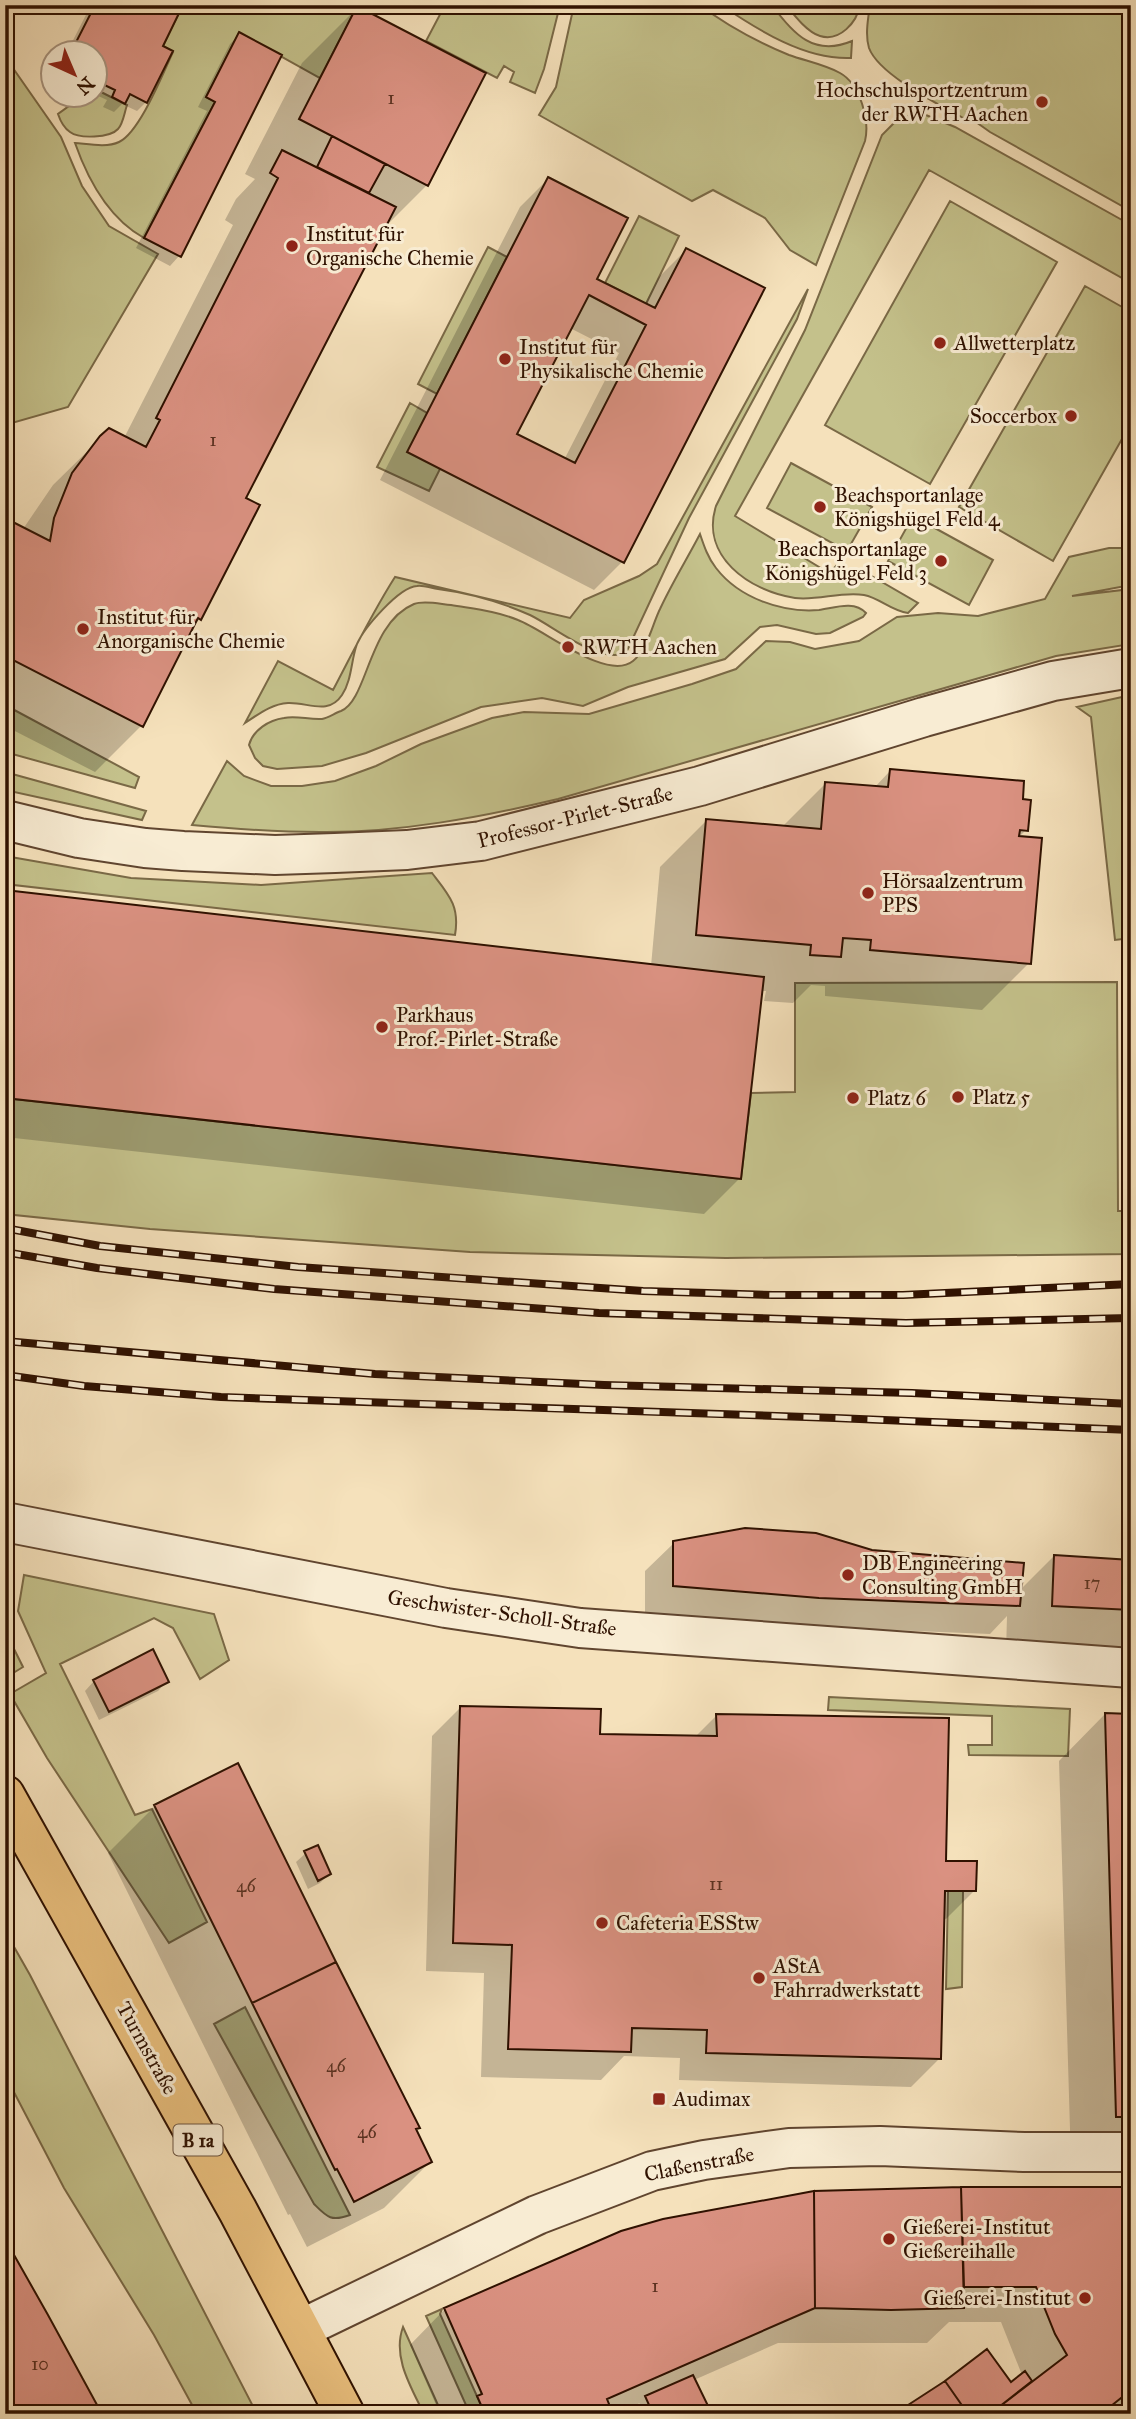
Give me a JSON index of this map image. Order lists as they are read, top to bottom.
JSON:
{
  "streets": {
    "main road": ["Turmstraße", "B 1a"],
    "street": ["Professor-Pirlet-Straße", "Geschwister-Scholl-Straße", "Claßenstraße"]
  },
  "crossings": [
    ["Turmstraße", "Claßenstraße"]
  ],
  "places": {
    "other": [
      "Hochschulsportzentrum der RWTH Aachen",
      "Institut für Organische Chemie",
      "Allwetterplatz",
      "Institut für Physikalische Chemie",
      "Soccerbox",
      "Beachsportanlage Königshügel Feld 4",
      "Beachsportanlage Königshügel Feld 3",
      "Institut für Anorganische Chemie",
      "RWTH Aachen",
      "Hörsaalzentrum PPS",
      "Parkhaus Prof.-Pirlet-Straße",
      "Platz 5",
      "Platz 6",
      "DB Engineering Consulting GmbH",
      "Cafeteria ESStw",
      "AStA Fahrradwerkstatt",
      "Gießerei-Institut Gießereihalle",
      "Gießerei-Institut"
    ],
    "transit": ["Audimax"]
  },
  "house_numbers": [
    "1",
    "1",
    "17",
    "11",
    "46",
    "46",
    "46",
    "1",
    "10"
  ],
  "north": "bottom right"
}
